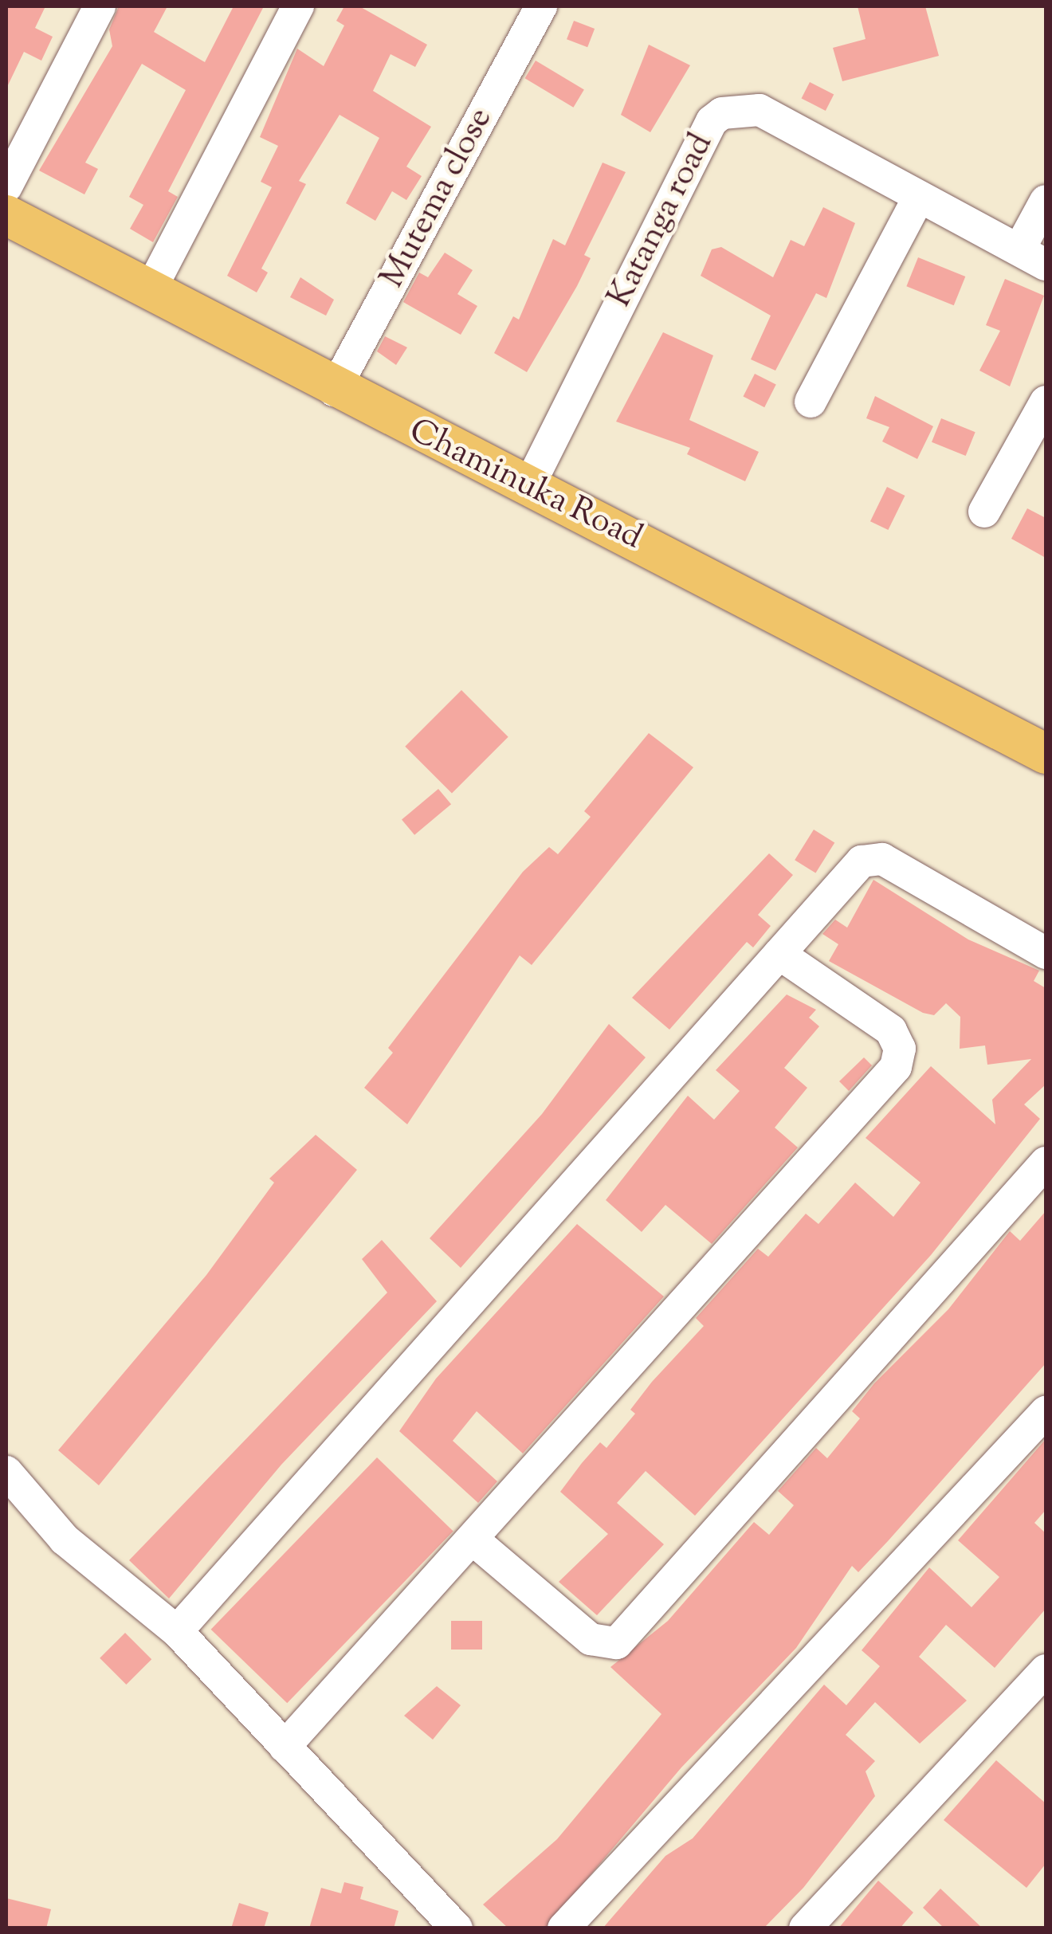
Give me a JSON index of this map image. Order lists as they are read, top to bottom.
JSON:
{
  "streets": {
    "main road": ["Chaminuka Road"],
    "street": ["Mutema close", "Katanga road"]
  },
  "crossings": [
    ["Mutema close", "Chaminuka Road"],
    ["Katanga road", "Chaminuka Road"]
  ]
}
